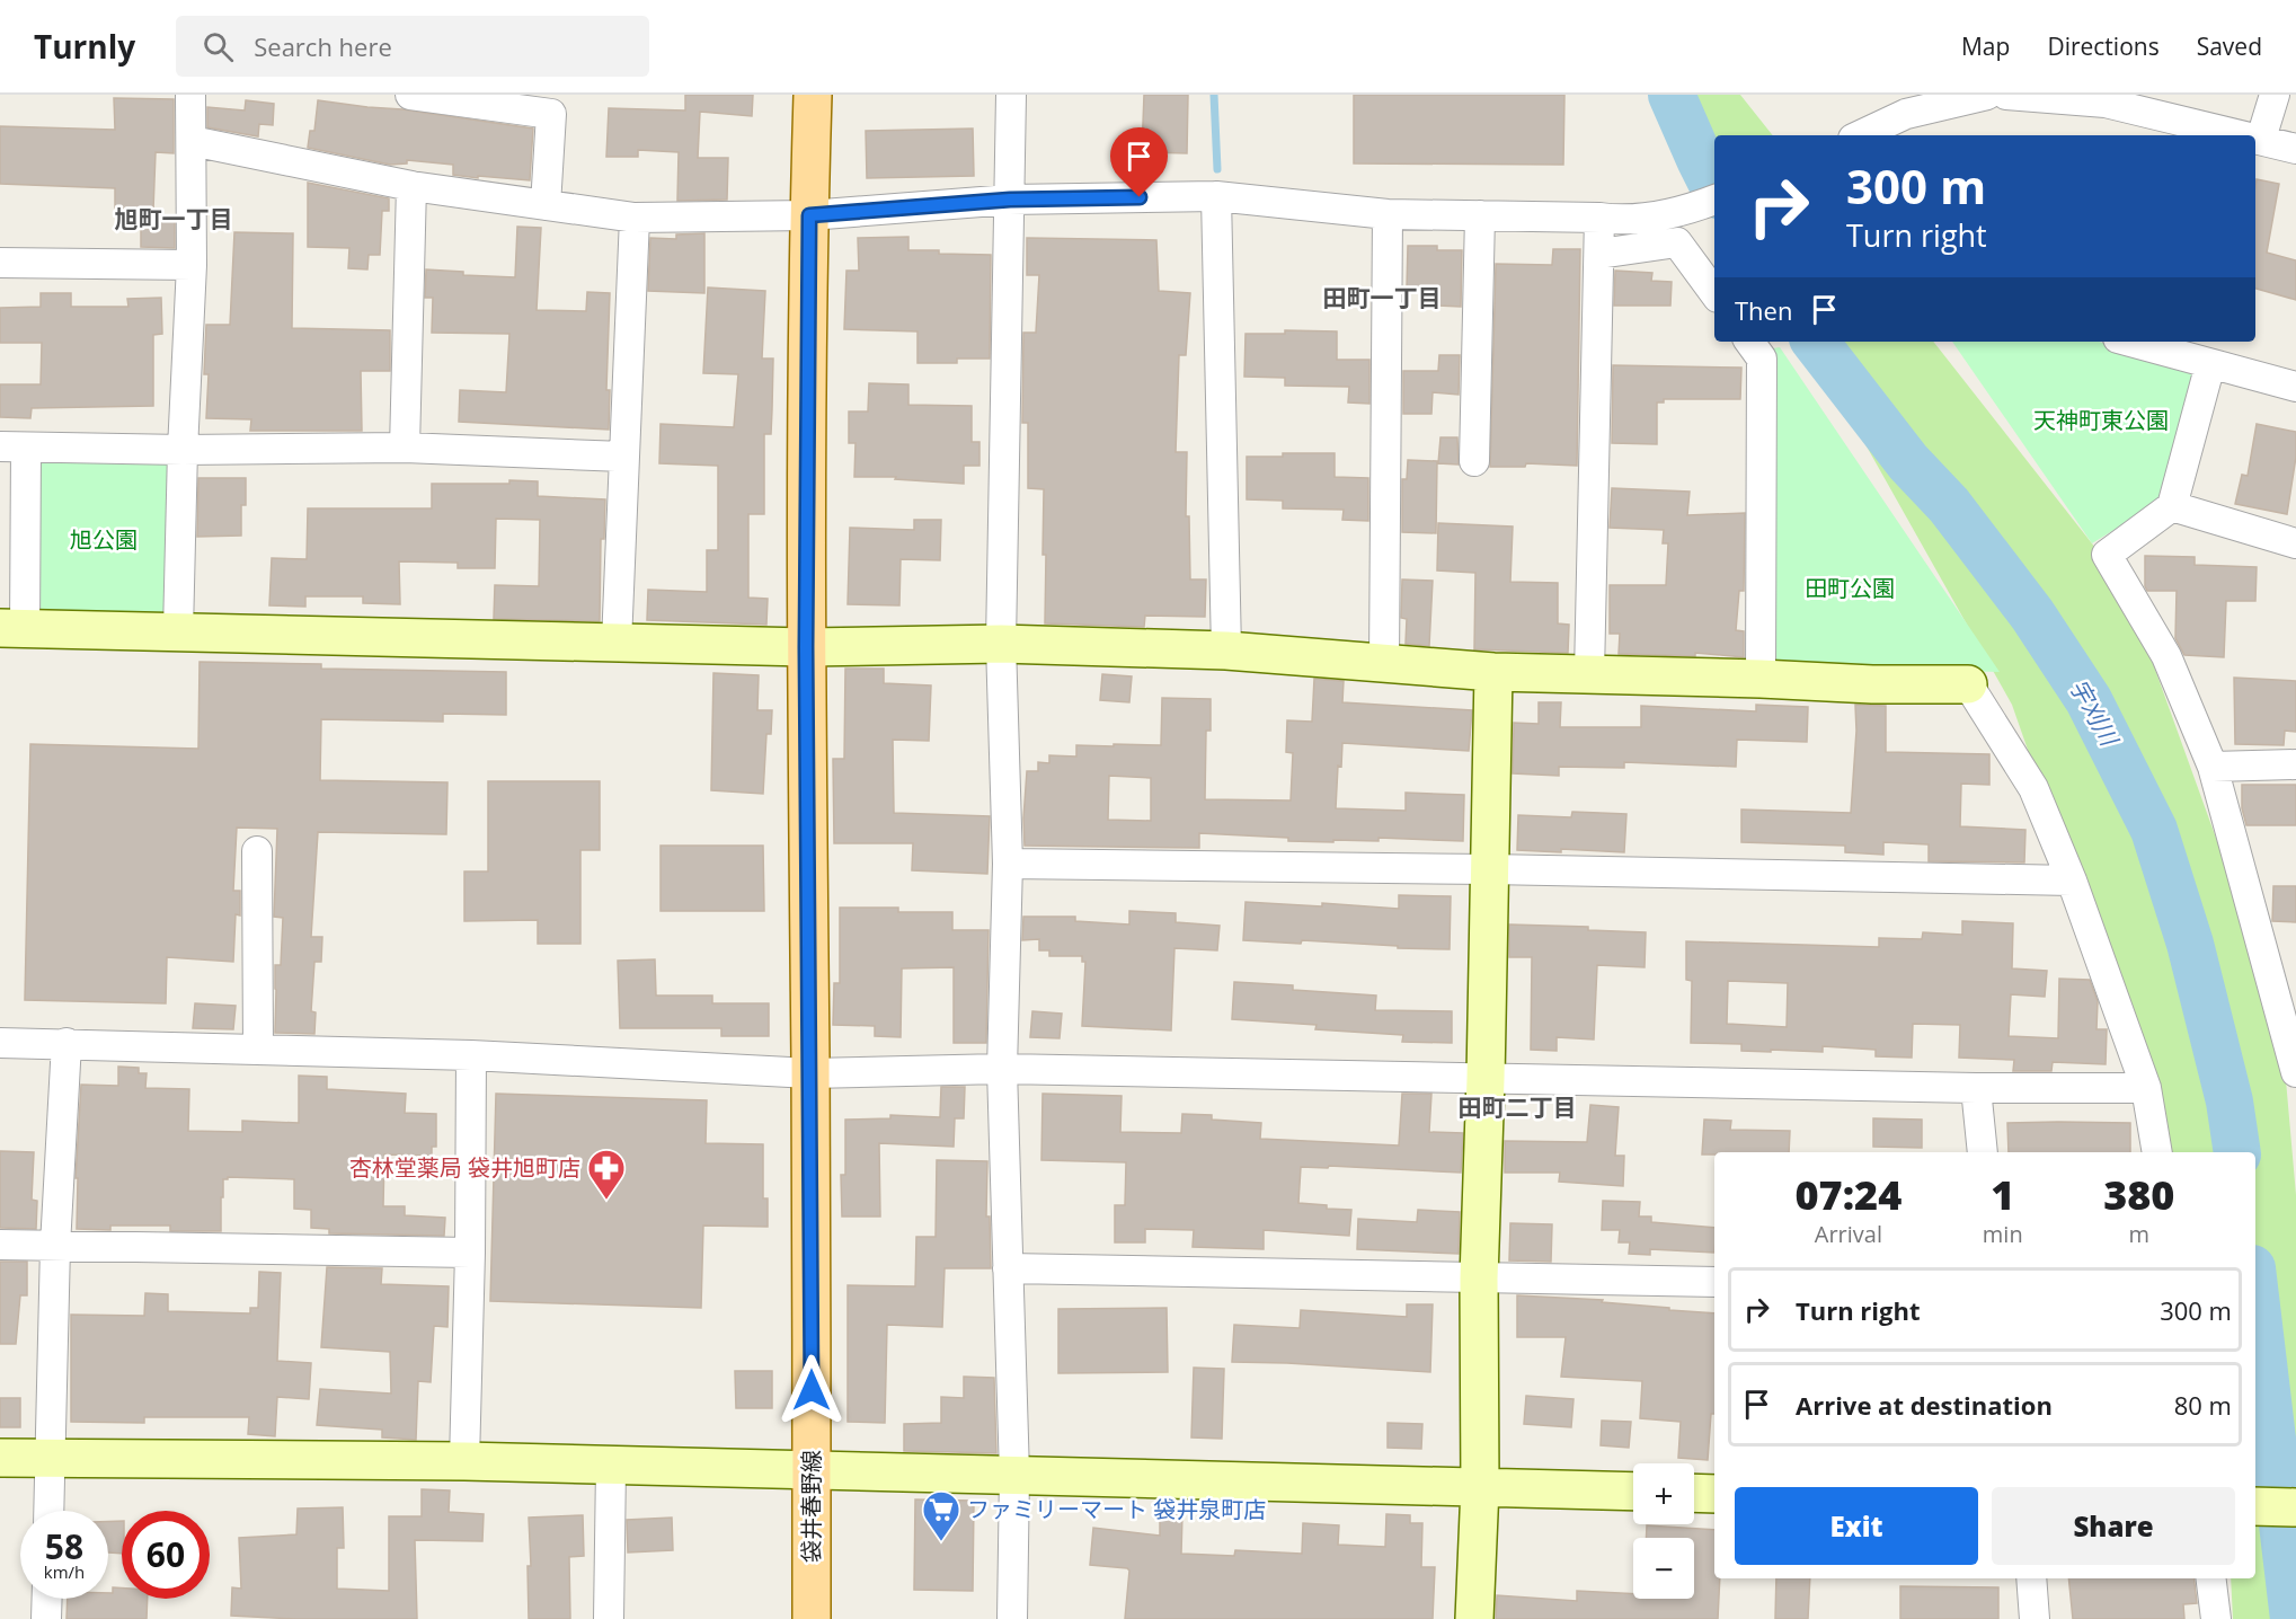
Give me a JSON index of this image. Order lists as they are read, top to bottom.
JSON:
{
  "streets": {
    "main road": ["袋井春野線"]
  },
  "districts": ["旭町一丁目", "田町一丁目", "田町二丁目"],
  "water": ["宇刈川"],
  "parks": ["天神町東公園", "旭公園", "田町公園"],
  "places": {
    "pharmacy": ["杏林堂薬局 袋井旭町店"],
    "supermarket": ["ファミリーマート 袋井泉町店"]
  },
  "page": {
    "header": "Turnly",
    "search": "Search here",
    "nav": ["Map", "Directions", "Saved"],
    "turn": ["300 m", "Turn right"],
    "then": "Then",
    "eta": [
      "07:24",
      "Arrival",
      "1",
      "min",
      "380",
      "m"
    ],
    "list": [
      {
        "name": "Turn right",
        "value": "300 m"
      },
      {
        "name": "Arrive at destination",
        "value": "80 m"
      }
    ],
    "map_buttons": ["+", "−"],
    "buttons": ["Exit", "Share"],
    "speed": "58 km/h",
    "limit": "60"
  }
}
